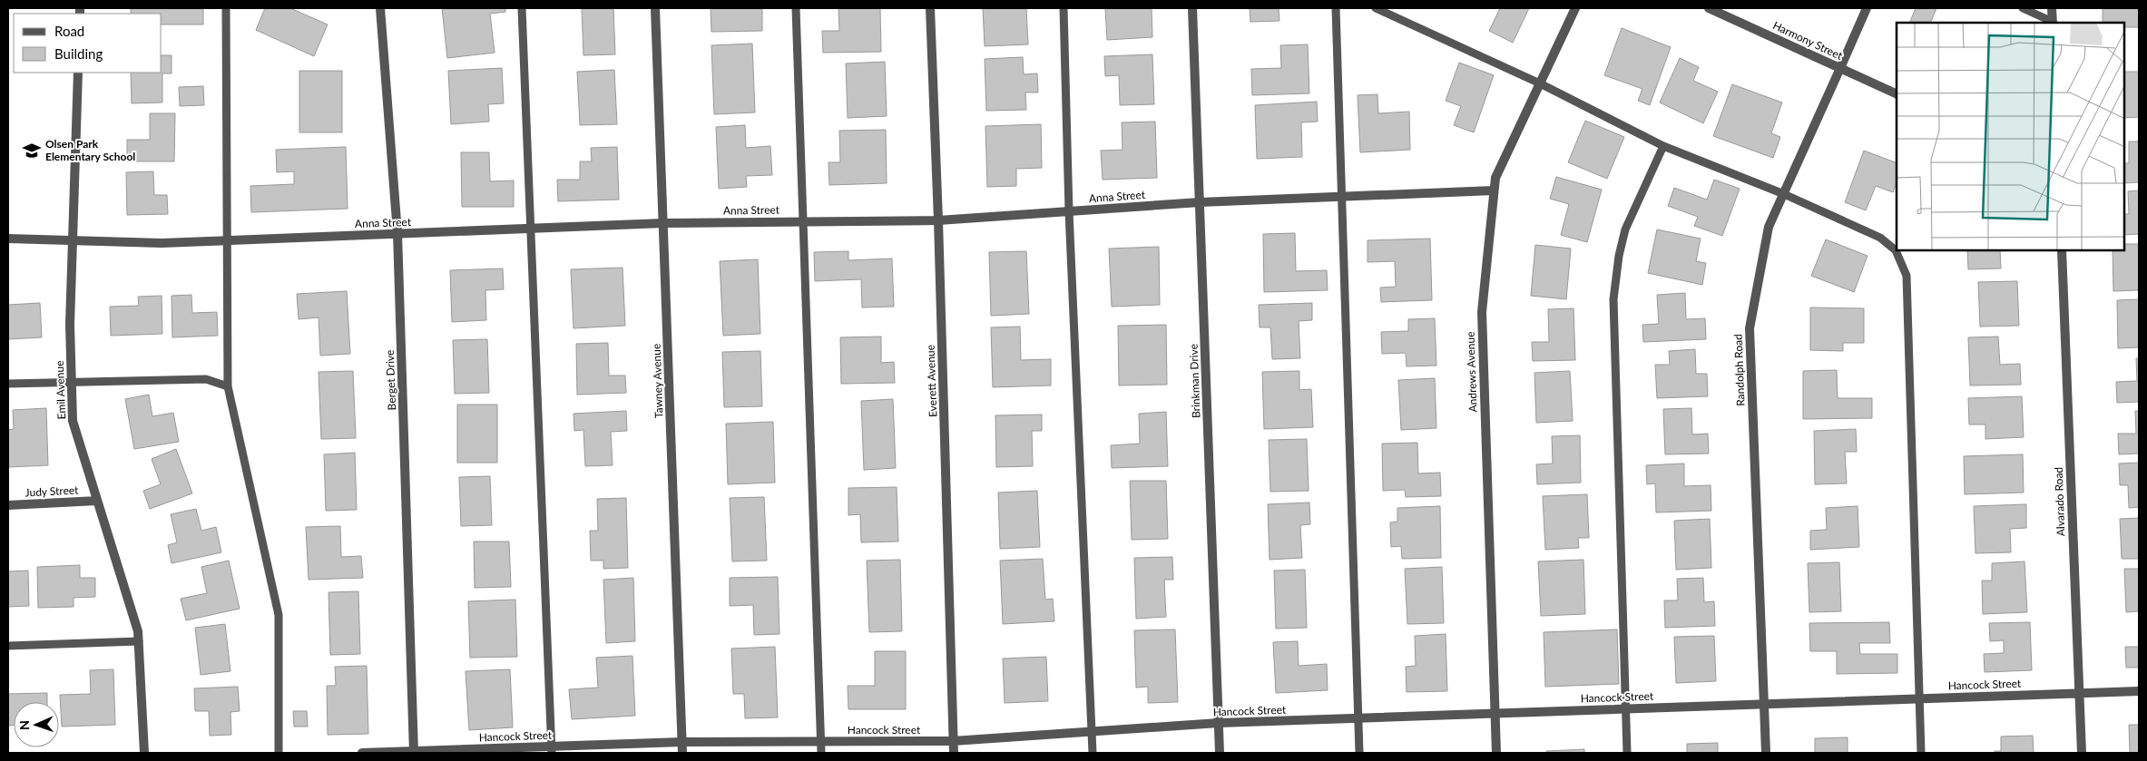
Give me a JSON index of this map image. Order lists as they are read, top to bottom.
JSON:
{
  "streets": {
    "street": [
      "Harmony Street",
      "Anna Street",
      "Randolph Road",
      "Andrews Avenue",
      "Berget Drive",
      "Tawney Avenue",
      "Everett Avenue",
      "Brinkman Drive",
      "Emil Avenue",
      "Judy Street",
      "Alvarado Road",
      "Hancock Street"
    ]
  },
  "crossings": [
    ["Harmony Street", "Randolph Road"],
    ["Anna Street", "Andrews Avenue"],
    ["Anna Street", "Berget Drive"],
    ["Anna Street", "Tawney Avenue"],
    ["Anna Street", "Everett Avenue"],
    ["Anna Street", "Brinkman Drive"],
    ["Anna Street", "Emil Avenue"],
    ["Randolph Road", "Hancock Street"],
    ["Andrews Avenue", "Hancock Street"],
    ["Berget Drive", "Hancock Street"],
    ["Tawney Avenue", "Hancock Street"],
    ["Everett Avenue", "Hancock Street"],
    ["Brinkman Drive", "Hancock Street"],
    ["Emil Avenue", "Judy Street"],
    ["Alvarado Road", "Hancock Street"]
  ],
  "places": {
    "school or university": ["Olsen Park Elementary School"]
  },
  "legend": ["Road", "Building"],
  "north": "left"
}
